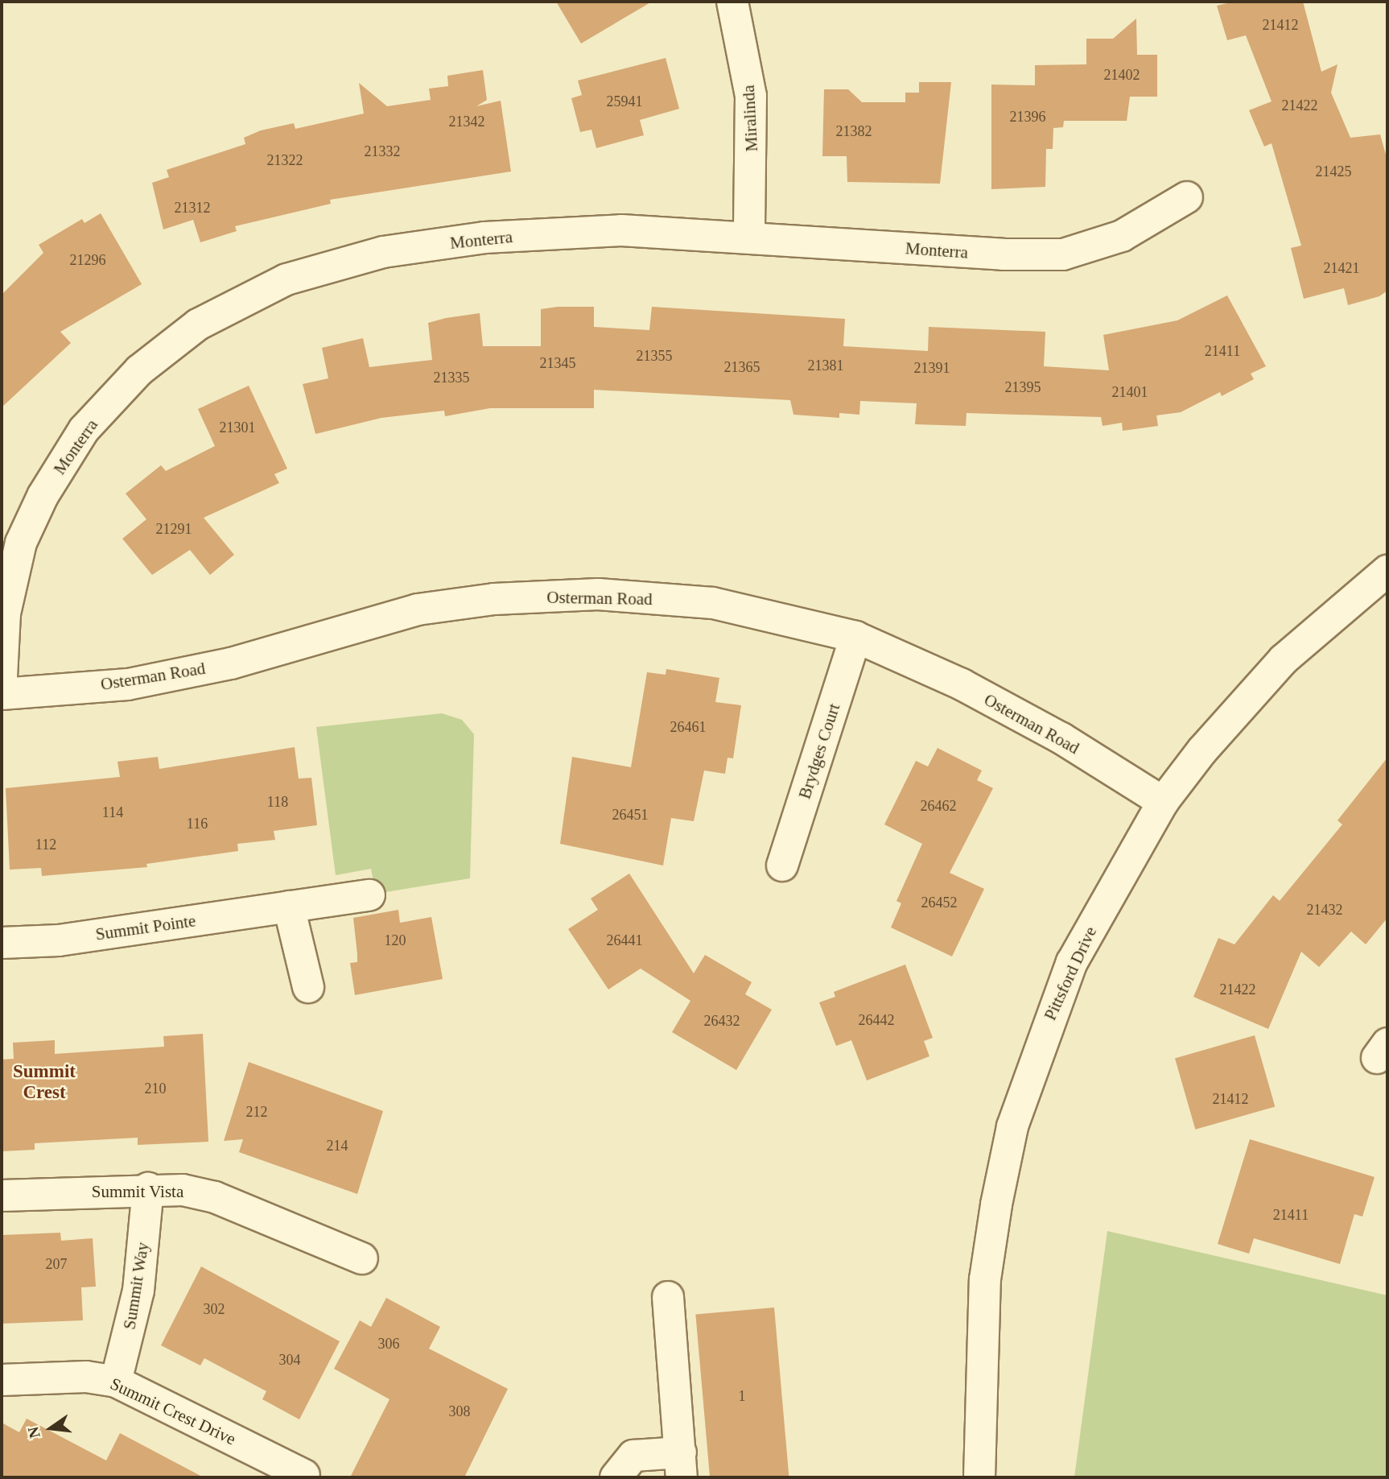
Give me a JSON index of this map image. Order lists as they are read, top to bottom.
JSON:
{
  "streets": {
    "street": [
      "Miralinda",
      "Monterra",
      "Osterman Road",
      "Brydges Court",
      "Summit Pointe",
      "Pittsford Drive",
      "Summit Vista",
      "Summit Way",
      "Summit Crest Drive"
    ]
  },
  "crossings": [
    ["Miralinda", "Monterra"],
    ["Osterman Road", "Brydges Court"],
    ["Osterman Road", "Pittsford Drive"],
    ["Summit Vista", "Summit Way"],
    ["Summit Way", "Summit Crest Drive"]
  ],
  "districts": ["Summit Crest"],
  "house_numbers": [
    "21412",
    "21402",
    "25941",
    "21422",
    "21396",
    "21342",
    "21382",
    "21332",
    "21322",
    "21425",
    "21312",
    "21296",
    "21421",
    "21411",
    "21355",
    "21345",
    "21381",
    "21365",
    "21391",
    "21335",
    "21395",
    "21401",
    "21301",
    "21291",
    "26461",
    "118",
    "26462",
    "114",
    "26451",
    "116",
    "112",
    "26452",
    "21432",
    "120",
    "26441",
    "21422",
    "26442",
    "26432",
    "210",
    "21412",
    "212",
    "214",
    "21411",
    "207",
    "302",
    "306",
    "304",
    "1",
    "308"
  ],
  "north": "left"
}
